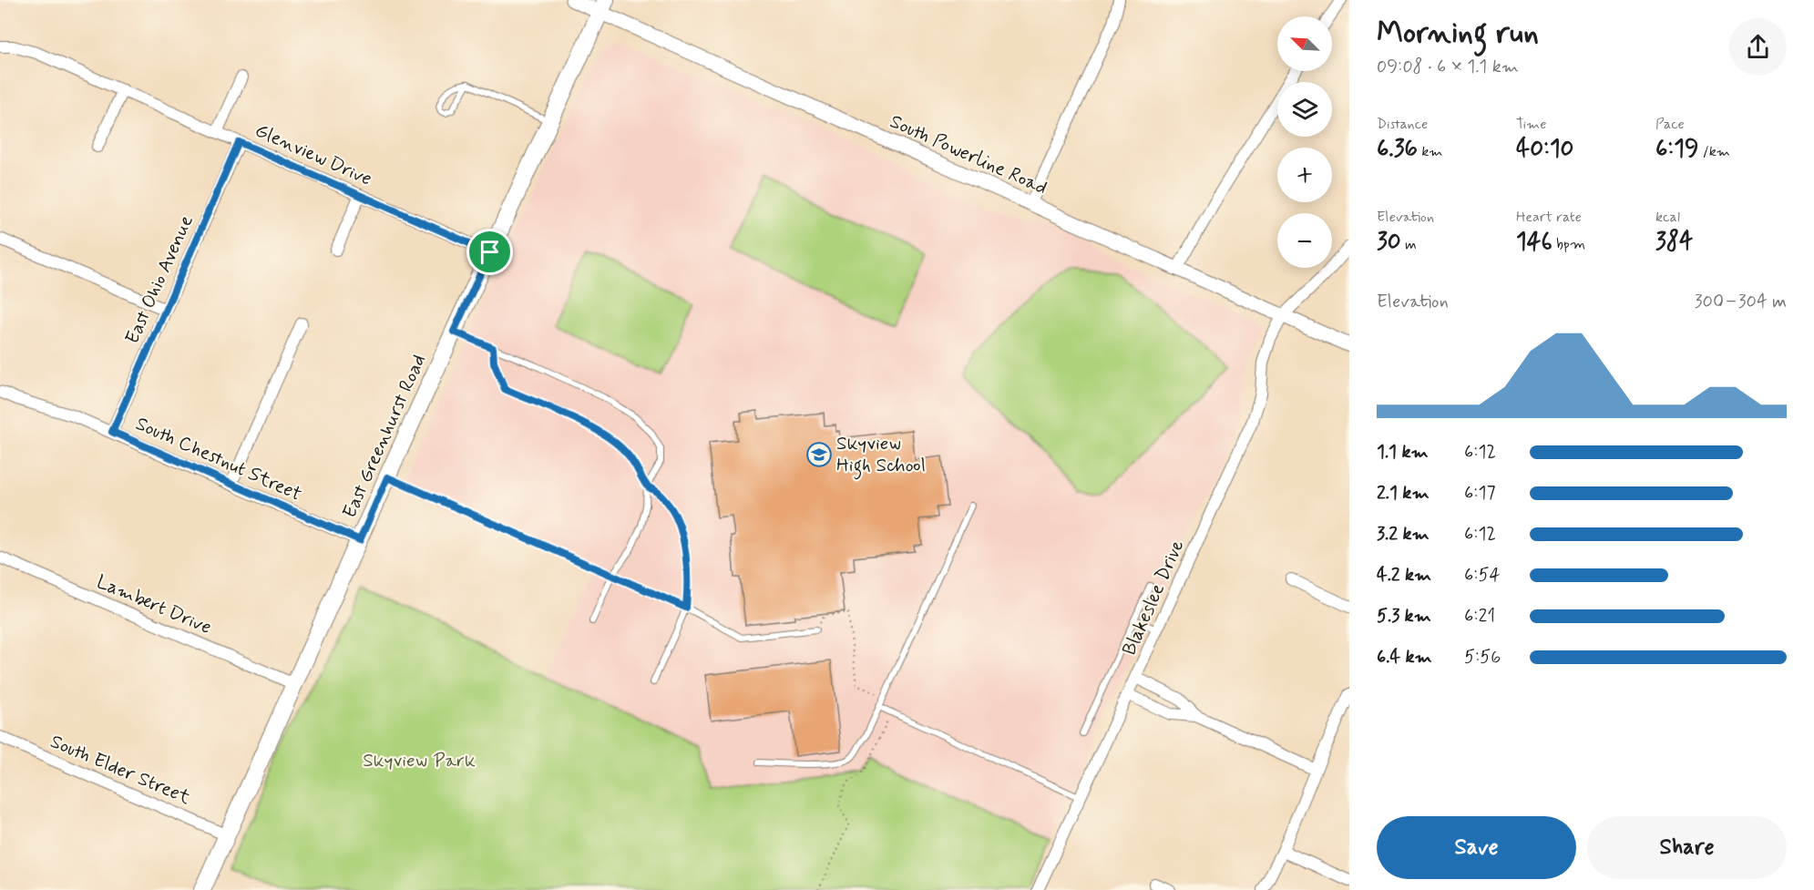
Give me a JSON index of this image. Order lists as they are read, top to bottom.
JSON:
{
  "streets": {
    "main road": ["East Greenhurst Road"],
    "street": [
      "Glenview Drive",
      "South Powerline Road",
      "East Ohio Avenue",
      "South Chestnut Street",
      "Blakeslee Drive",
      "Lambert Drive",
      "South Elder Street"
    ]
  },
  "crossings": [
    ["Glenview Drive", "East Ohio Avenue"],
    ["Glenview Drive", "East Greenhurst Road"],
    ["South Powerline Road", "East Greenhurst Road"],
    ["South Powerline Road", "Blakeslee Drive"],
    ["East Ohio Avenue", "South Chestnut Street"],
    ["East Greenhurst Road", "South Chestnut Street"],
    ["East Greenhurst Road", "Lambert Drive"],
    ["East Greenhurst Road", "South Elder Street"]
  ],
  "parks": ["Skyview Park"],
  "places": {
    "school or university": ["Skyview High School"]
  },
  "north": "top left",
  "page": {
    "heading": ["Morning run", "09:08 · 6 × 1.1 km"],
    "map_buttons": ["+", "−"],
    "stats": [
      ["Distance", "6.36 km"],
      ["Time", "40:10"],
      ["Pace", "6:19 /km"],
      ["Elevation", "30 m"],
      ["Heart rate", "146 bpm"],
      ["kcal", "384"]
    ],
    "chart": ["Elevation", "300–304 m"],
    "list": [
      {
        "name": "1.1 km",
        "note": "6:12"
      },
      {
        "name": "2.1 km",
        "note": "6:17"
      },
      {
        "name": "3.2 km",
        "note": "6:12"
      },
      {
        "name": "4.2 km",
        "note": "6:54"
      },
      {
        "name": "5.3 km",
        "note": "6:21"
      },
      {
        "name": "6.4 km",
        "note": "5:56"
      }
    ],
    "buttons": ["Save", "Share"]
  }
}
